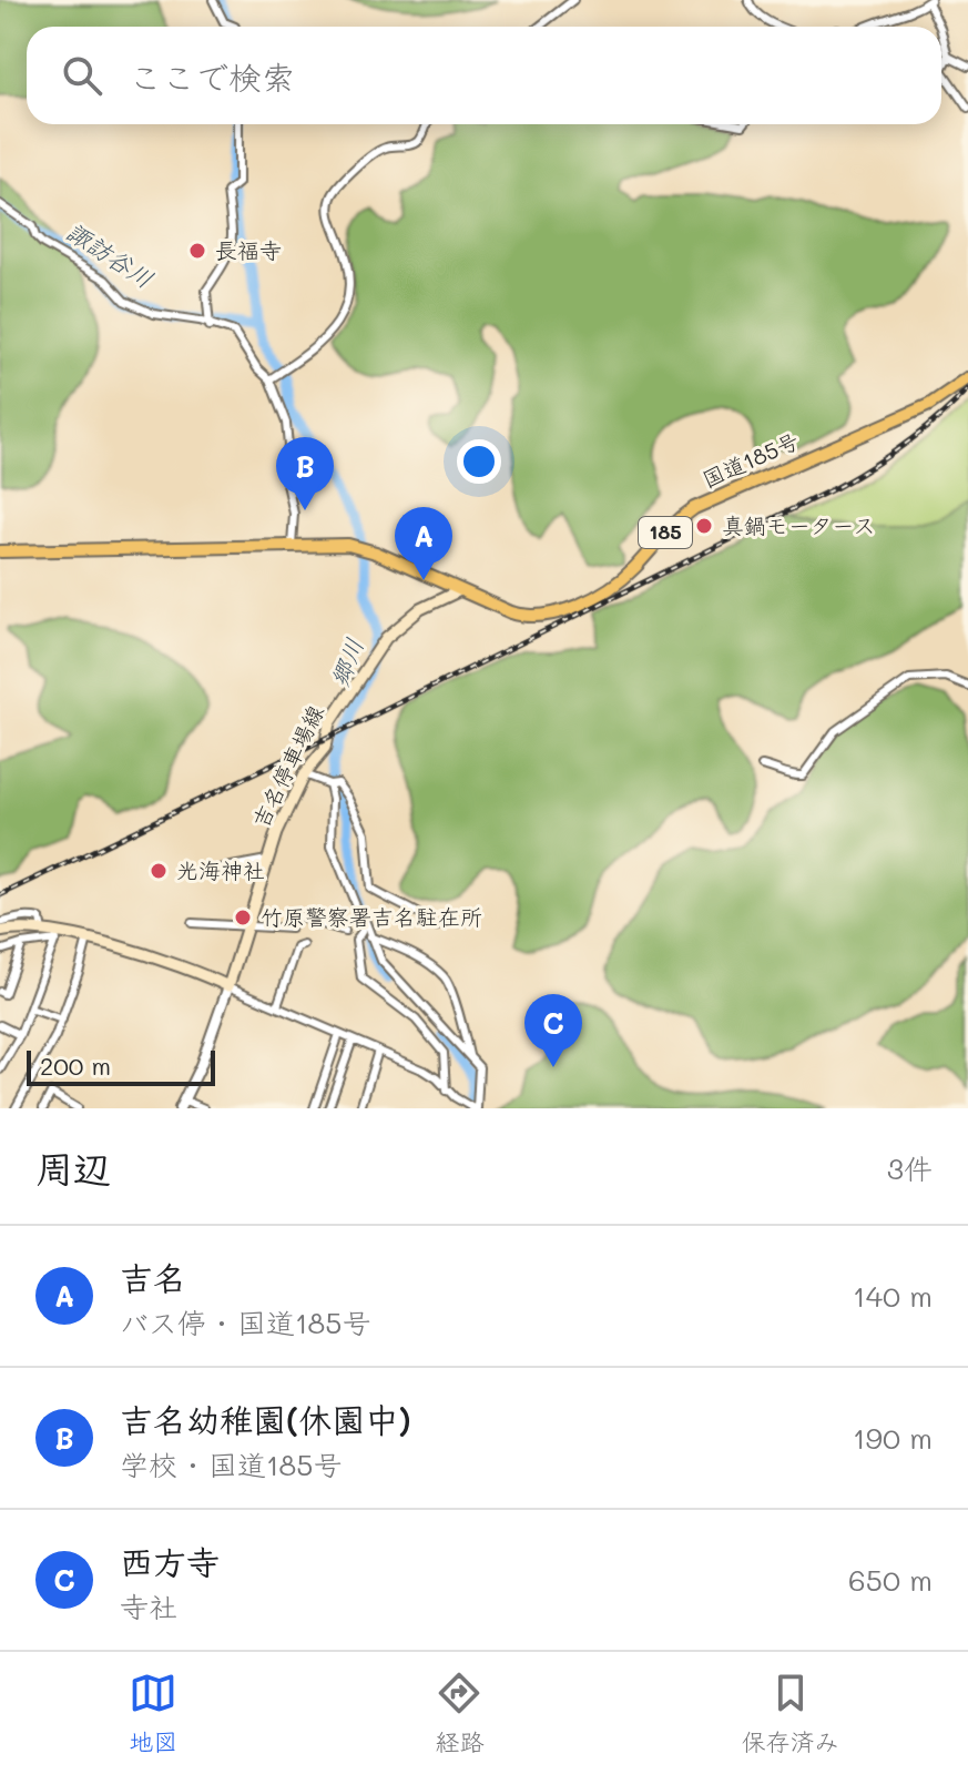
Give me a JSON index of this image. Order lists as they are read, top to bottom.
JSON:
{
  "streets": {
    "highway": ["国道185号", "185"],
    "main road": ["吉名停車場線"]
  },
  "crossings": [
    ["国道185号", "吉名停車場線"]
  ],
  "water": ["諏訪谷川", "郷川"],
  "places": [
    "長福寺",
    "真鍋モータース",
    "光海神社",
    "竹原警察署吉名駐在所"
  ],
  "scale_bar": "200 m",
  "page": {
    "search": "ここで検索",
    "pins": ["B", "A", "C"],
    "scale": "200 m",
    "heading": ["周辺", "3件"],
    "list": [
      {
        "mark": "A",
        "name": "吉名",
        "note": "バス停 · 国道185号",
        "value": "140 m"
      },
      {
        "mark": "B",
        "name": "吉名幼稚園(休園中)",
        "note": "学校 · 国道185号",
        "value": "190 m"
      },
      {
        "mark": "C",
        "name": "西方寺",
        "note": "寺社",
        "value": "650 m"
      }
    ],
    "nav": ["地図", "経路", "保存済み"]
  }
}
